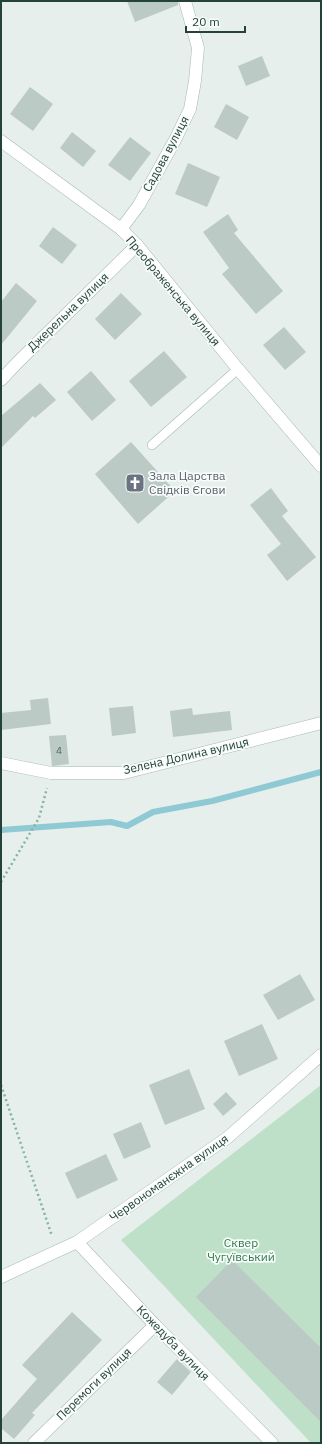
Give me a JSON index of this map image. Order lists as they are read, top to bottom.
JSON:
{
  "streets": {
    "street": [
      "Садова вулиця",
      "Преображенська вулиця",
      "Джерельна вулиця",
      "Зелена Долина вулиця",
      "Червономанєжна вулиця",
      "Кожедуба вулиця",
      "Перемоги вулиця"
    ]
  },
  "crossings": [
    ["Садова вулиця", "Преображенська вулиця"],
    ["Преображенська вулиця", "Джерельна вулиця"],
    ["Червономанєжна вулиця", "Кожедуба вулиця"],
    ["Кожедуба вулиця", "Перемоги вулиця"]
  ],
  "parks": ["Сквер Чугуївський"],
  "places": {
    "church": ["Зала Царства Свідків Єгови"]
  },
  "house_numbers": ["4"],
  "scale_bar": "20 m"
}
